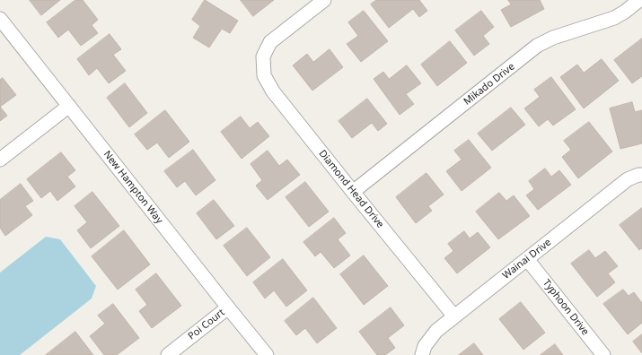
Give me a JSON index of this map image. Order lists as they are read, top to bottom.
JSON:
{
  "streets": {
    "street": [
      "Mikado Drive",
      "New Hampton Way",
      "Diamond Head Drive",
      "Wainai Drive",
      "Typhoon Drive",
      "Poi Court"
    ]
  },
  "crossings": [
    ["Mikado Drive", "Diamond Head Drive"],
    ["New Hampton Way", "Poi Court"],
    ["Diamond Head Drive", "Wainai Drive"],
    ["Wainai Drive", "Typhoon Drive"]
  ]
}
